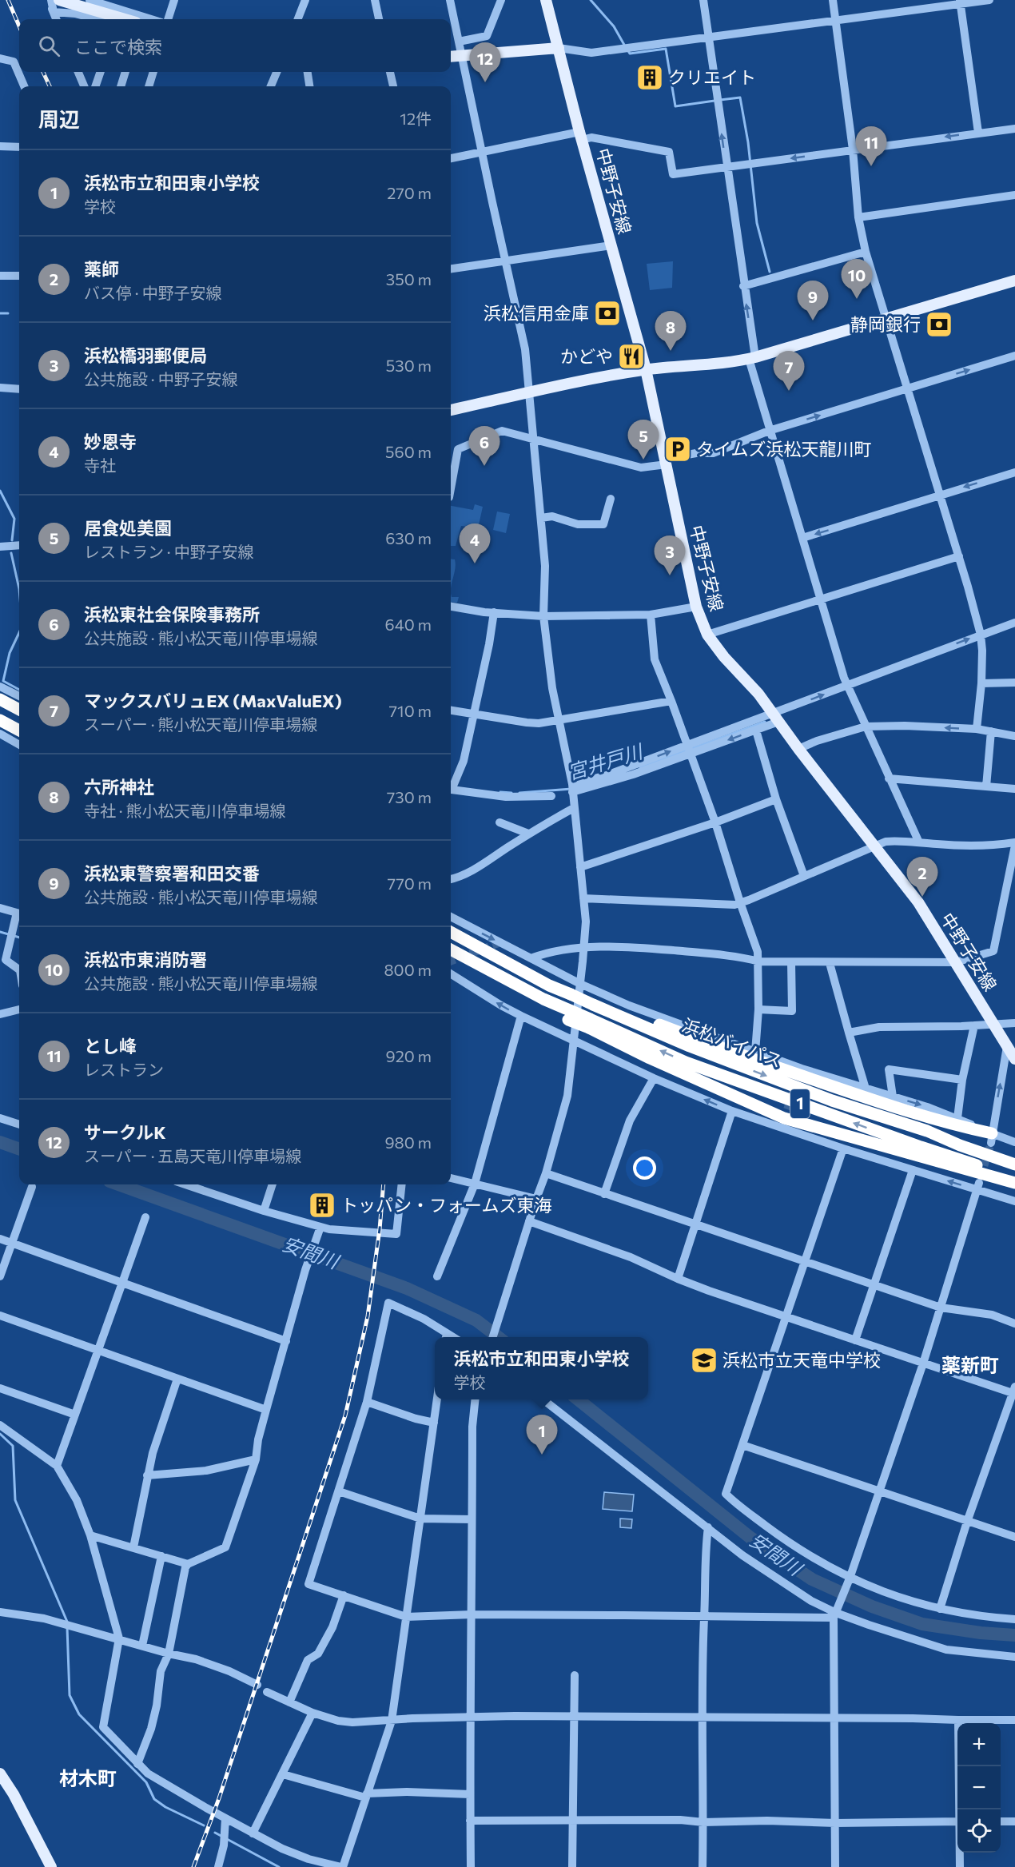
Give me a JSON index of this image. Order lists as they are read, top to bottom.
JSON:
{
  "streets": {
    "highway": ["浜松バイパス", "1"],
    "main road": ["中野子安線"]
  },
  "crossings": [
    ["浜松バイパス", "1"]
  ],
  "districts": ["薬新町", "材木町"],
  "water": ["宮井戸川", "安間川"],
  "places": {
    "building": ["クリエイト", "トッパン・フォームズ東海"],
    "bank": ["浜松信用金庫", "静岡銀行"],
    "restaurant": ["かどや"],
    "parking": ["タイムズ浜松天龍川町"],
    "school or university": ["浜松市立天竜中学校"]
  },
  "page": {
    "search": "ここで検索",
    "pins": [
      "12",
      "11",
      "10",
      "9",
      "8",
      "7",
      "5",
      "6",
      "4",
      "3",
      "2",
      "1"
    ],
    "heading": ["周辺", "12件"],
    "list": [
      {
        "mark": "1",
        "name": "浜松市立和田東小学校",
        "note": "学校",
        "value": "270 m"
      },
      {
        "mark": "2",
        "name": "薬師",
        "note": "バス停 · 中野子安線",
        "value": "350 m"
      },
      {
        "mark": "3",
        "name": "浜松橋羽郵便局",
        "note": "公共施設 · 中野子安線",
        "value": "530 m"
      },
      {
        "mark": "4",
        "name": "妙恩寺",
        "note": "寺社",
        "value": "560 m"
      },
      {
        "mark": "5",
        "name": "居食処美園",
        "note": "レストラン · 中野子安線",
        "value": "630 m"
      },
      {
        "mark": "6",
        "name": "浜松東社会保険事務所",
        "note": "公共施設 · 熊小松天竜川停車場線",
        "value": "640 m"
      },
      {
        "mark": "7",
        "name": "マックスバリュEX (MaxValuEX)",
        "note": "スーパー · 熊小松天竜川停車場線",
        "value": "710 m"
      },
      {
        "mark": "8",
        "name": "六所神社",
        "note": "寺社 · 熊小松天竜川停車場線",
        "value": "730 m"
      },
      {
        "mark": "9",
        "name": "浜松東警察署和田交番",
        "note": "公共施設 · 熊小松天竜川停車場線",
        "value": "770 m"
      },
      {
        "mark": "10",
        "name": "浜松市東消防署",
        "note": "公共施設 · 熊小松天竜川停車場線",
        "value": "800 m"
      },
      {
        "mark": "11",
        "name": "とし峰",
        "note": "レストラン",
        "value": "920 m"
      },
      {
        "mark": "12",
        "name": "サークルK",
        "note": "スーパー · 五島天竜川停車場線",
        "value": "980 m"
      }
    ],
    "popup": ["浜松市立和田東小学校", "学校"],
    "map_buttons": ["+", "−"]
  }
}
